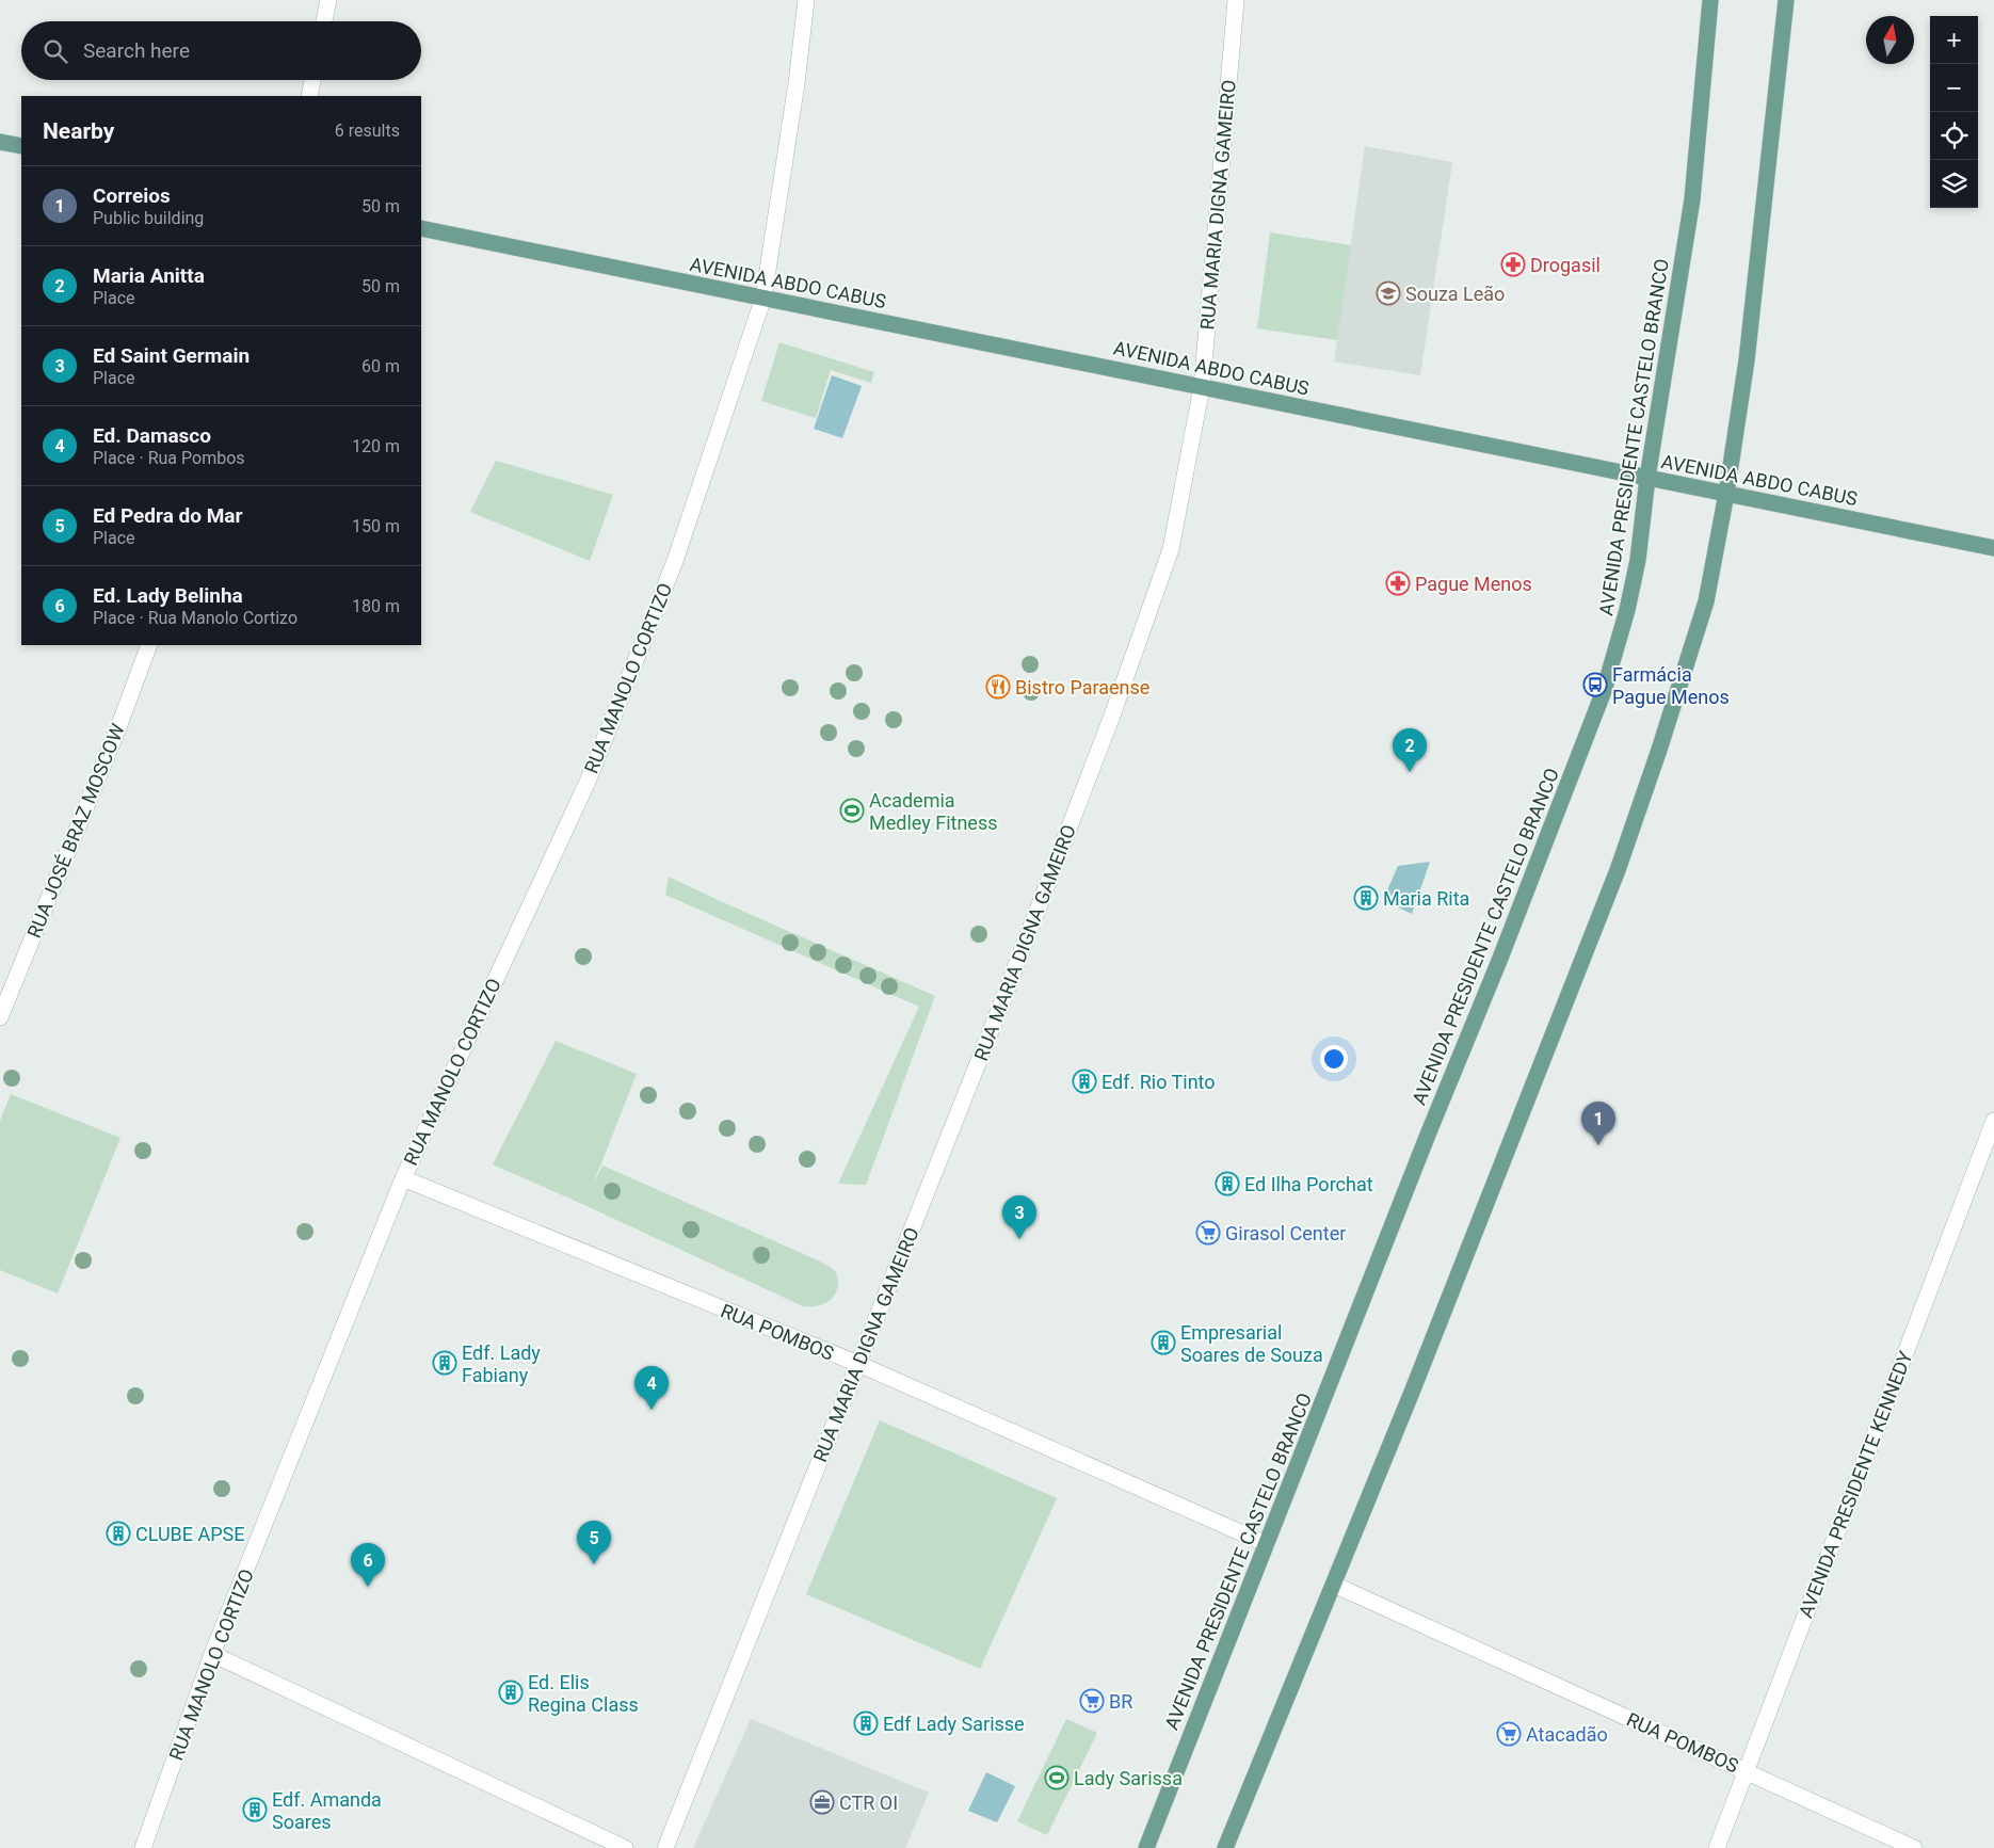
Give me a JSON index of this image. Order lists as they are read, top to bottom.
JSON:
{
  "streets": {
    "main road": ["AVENIDA ABDO CABUS", "AVENIDA PRESIDENTE CASTELO BRANCO"],
    "street": [
      "RUA MARIA DIGNA GAMEIRO",
      "RUA MANOLO CORTIZO",
      "RUA JOSÉ BRAZ MOSCOW",
      "RUA POMBOS",
      "AVENIDA PRESIDENTE KENNEDY"
    ]
  },
  "crossings": [
    ["RUA MARIA DIGNA GAMEIRO", "AVENIDA ABDO CABUS"],
    ["RUA MARIA DIGNA GAMEIRO", "RUA POMBOS"],
    ["AVENIDA ABDO CABUS", "AVENIDA PRESIDENTE CASTELO BRANCO"],
    ["AVENIDA ABDO CABUS", "RUA MANOLO CORTIZO"],
    ["AVENIDA PRESIDENTE CASTELO BRANCO", "RUA POMBOS"],
    ["RUA MANOLO CORTIZO", "RUA POMBOS"],
    ["RUA POMBOS", "AVENIDA PRESIDENTE KENNEDY"]
  ],
  "places": {
    "pharmacy": ["Drogasil", "Pague Menos"],
    "school or university": ["Souza Leão"],
    "bus stop": ["Farmácia Pague Menos"],
    "restaurant": ["Bistro Paraense"],
    "sports": ["Academia Medley Fitness", "Lady Sarissa"],
    "building": [
      "Maria Rita",
      "Edf. Rio Tinto",
      "Ed Ilha Porchat",
      "Empresarial Soares de Souza",
      "Edf. Lady Fabiany",
      "CLUBE APSE",
      "Ed. Elis Regina Class",
      "Edf Lady Sarisse",
      "Edf. Amanda Soares"
    ],
    "supermarket": ["Girasol Center", "BR", "Atacadão"],
    "office": ["CTR OI"]
  },
  "north": "top",
  "page": {
    "map_buttons": ["+", "−"],
    "search": "Search here",
    "heading": ["Nearby", "6 results"],
    "list": [
      {
        "mark": "1",
        "name": "Correios",
        "note": "Public building",
        "value": "50 m"
      },
      {
        "mark": "2",
        "name": "Maria Anitta",
        "note": "Place",
        "value": "50 m"
      },
      {
        "mark": "3",
        "name": "Ed Saint Germain",
        "note": "Place",
        "value": "60 m"
      },
      {
        "mark": "4",
        "name": "Ed. Damasco",
        "note": "Place · Rua Pombos",
        "value": "120 m"
      },
      {
        "mark": "5",
        "name": "Ed Pedra do Mar",
        "note": "Place",
        "value": "150 m"
      },
      {
        "mark": "6",
        "name": "Ed. Lady Belinha",
        "note": "Place · Rua Manolo Cortizo",
        "value": "180 m"
      }
    ],
    "pins": [
      "2",
      "1",
      "3",
      "4",
      "5",
      "6"
    ]
  }
}
